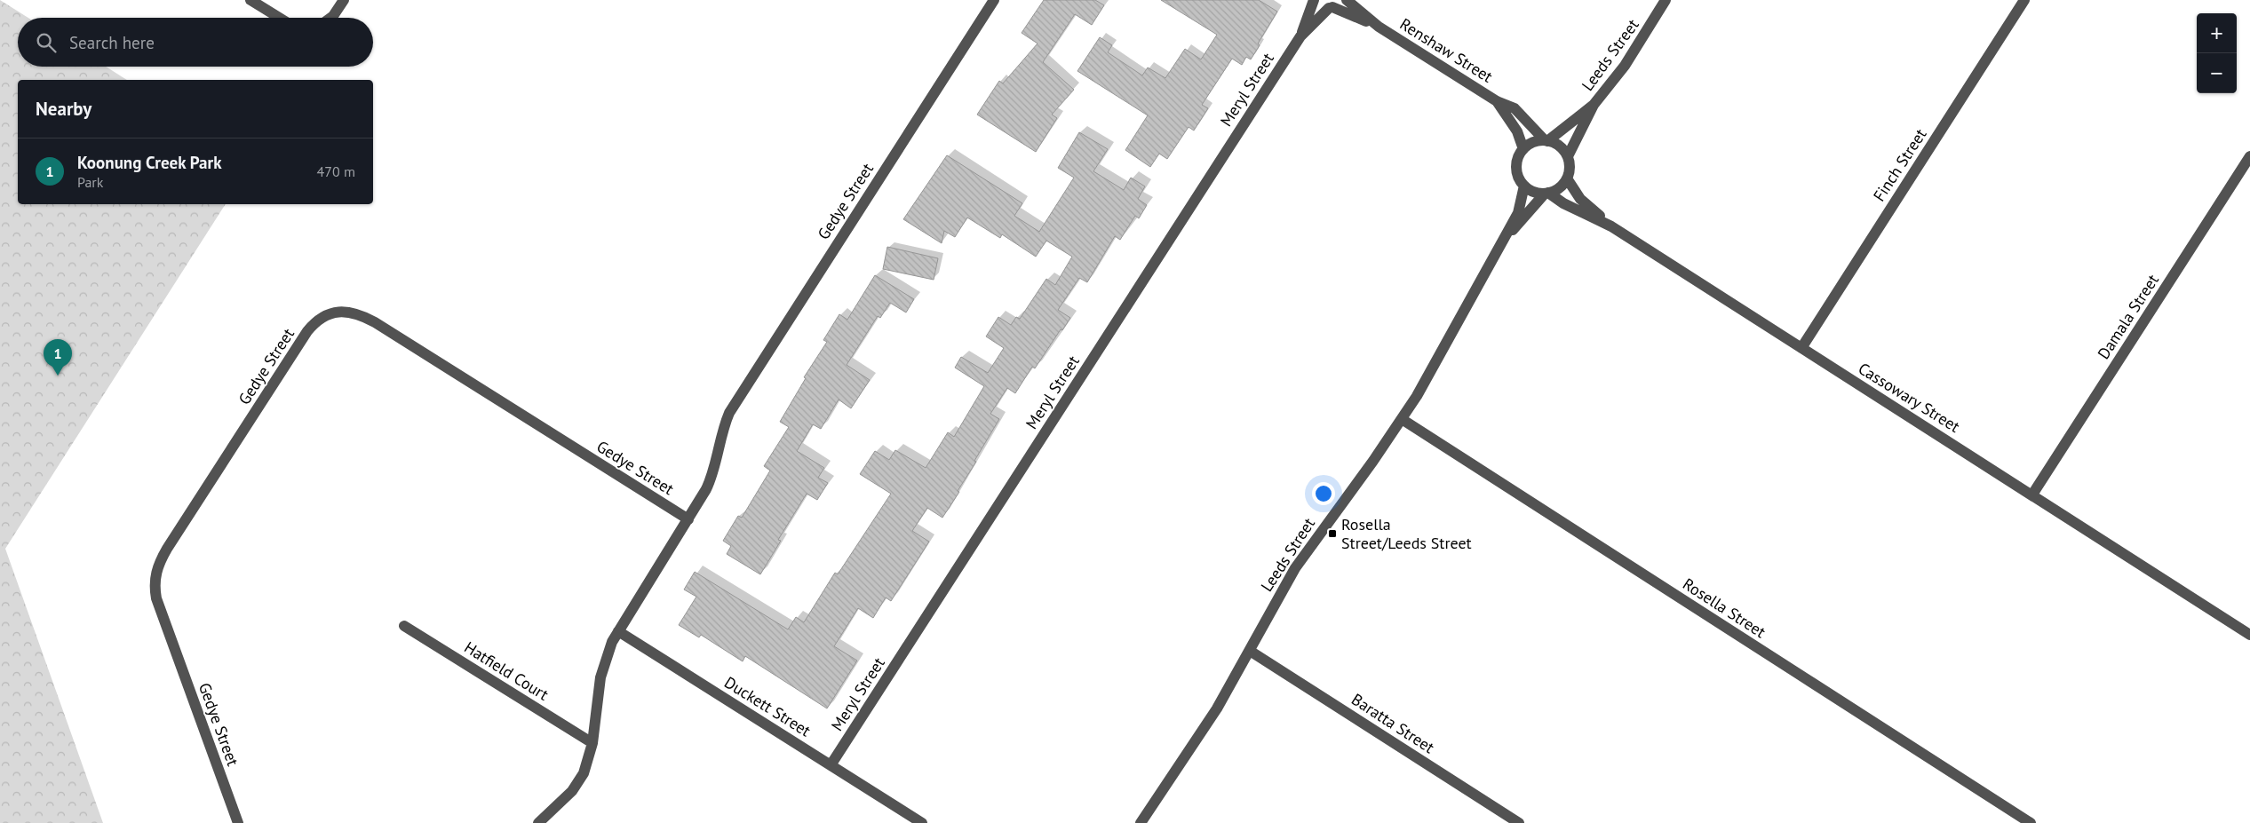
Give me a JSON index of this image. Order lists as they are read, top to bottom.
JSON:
{
  "streets": {
    "street": [
      "Renshaw Street",
      "Leeds Street",
      "Meryl Street",
      "Finch Street",
      "Gedye Street",
      "Damala Street",
      "Cassowary Street",
      "Rosella Street",
      "Hatfield Court",
      "Duckett Street",
      "Baratta Street"
    ]
  },
  "crossings": [
    ["Renshaw Street", "Leeds Street"],
    ["Renshaw Street", "Meryl Street"],
    ["Renshaw Street", "Cassowary Street"],
    ["Leeds Street", "Cassowary Street"],
    ["Leeds Street", "Rosella Street"],
    ["Leeds Street", "Baratta Street"],
    ["Meryl Street", "Duckett Street"],
    ["Finch Street", "Cassowary Street"],
    ["Gedye Street", "Hatfield Court"],
    ["Gedye Street", "Duckett Street"],
    ["Damala Street", "Cassowary Street"]
  ],
  "places": {
    "transit": ["Rosella Street/Leeds Street"]
  },
  "page": {
    "map_buttons": ["+", "−"],
    "search": "Search here",
    "heading": "Nearby",
    "list": [
      {
        "mark": "1",
        "name": "Koonung Creek Park",
        "note": "Park",
        "value": "470 m"
      }
    ],
    "pins": "1"
  }
}
